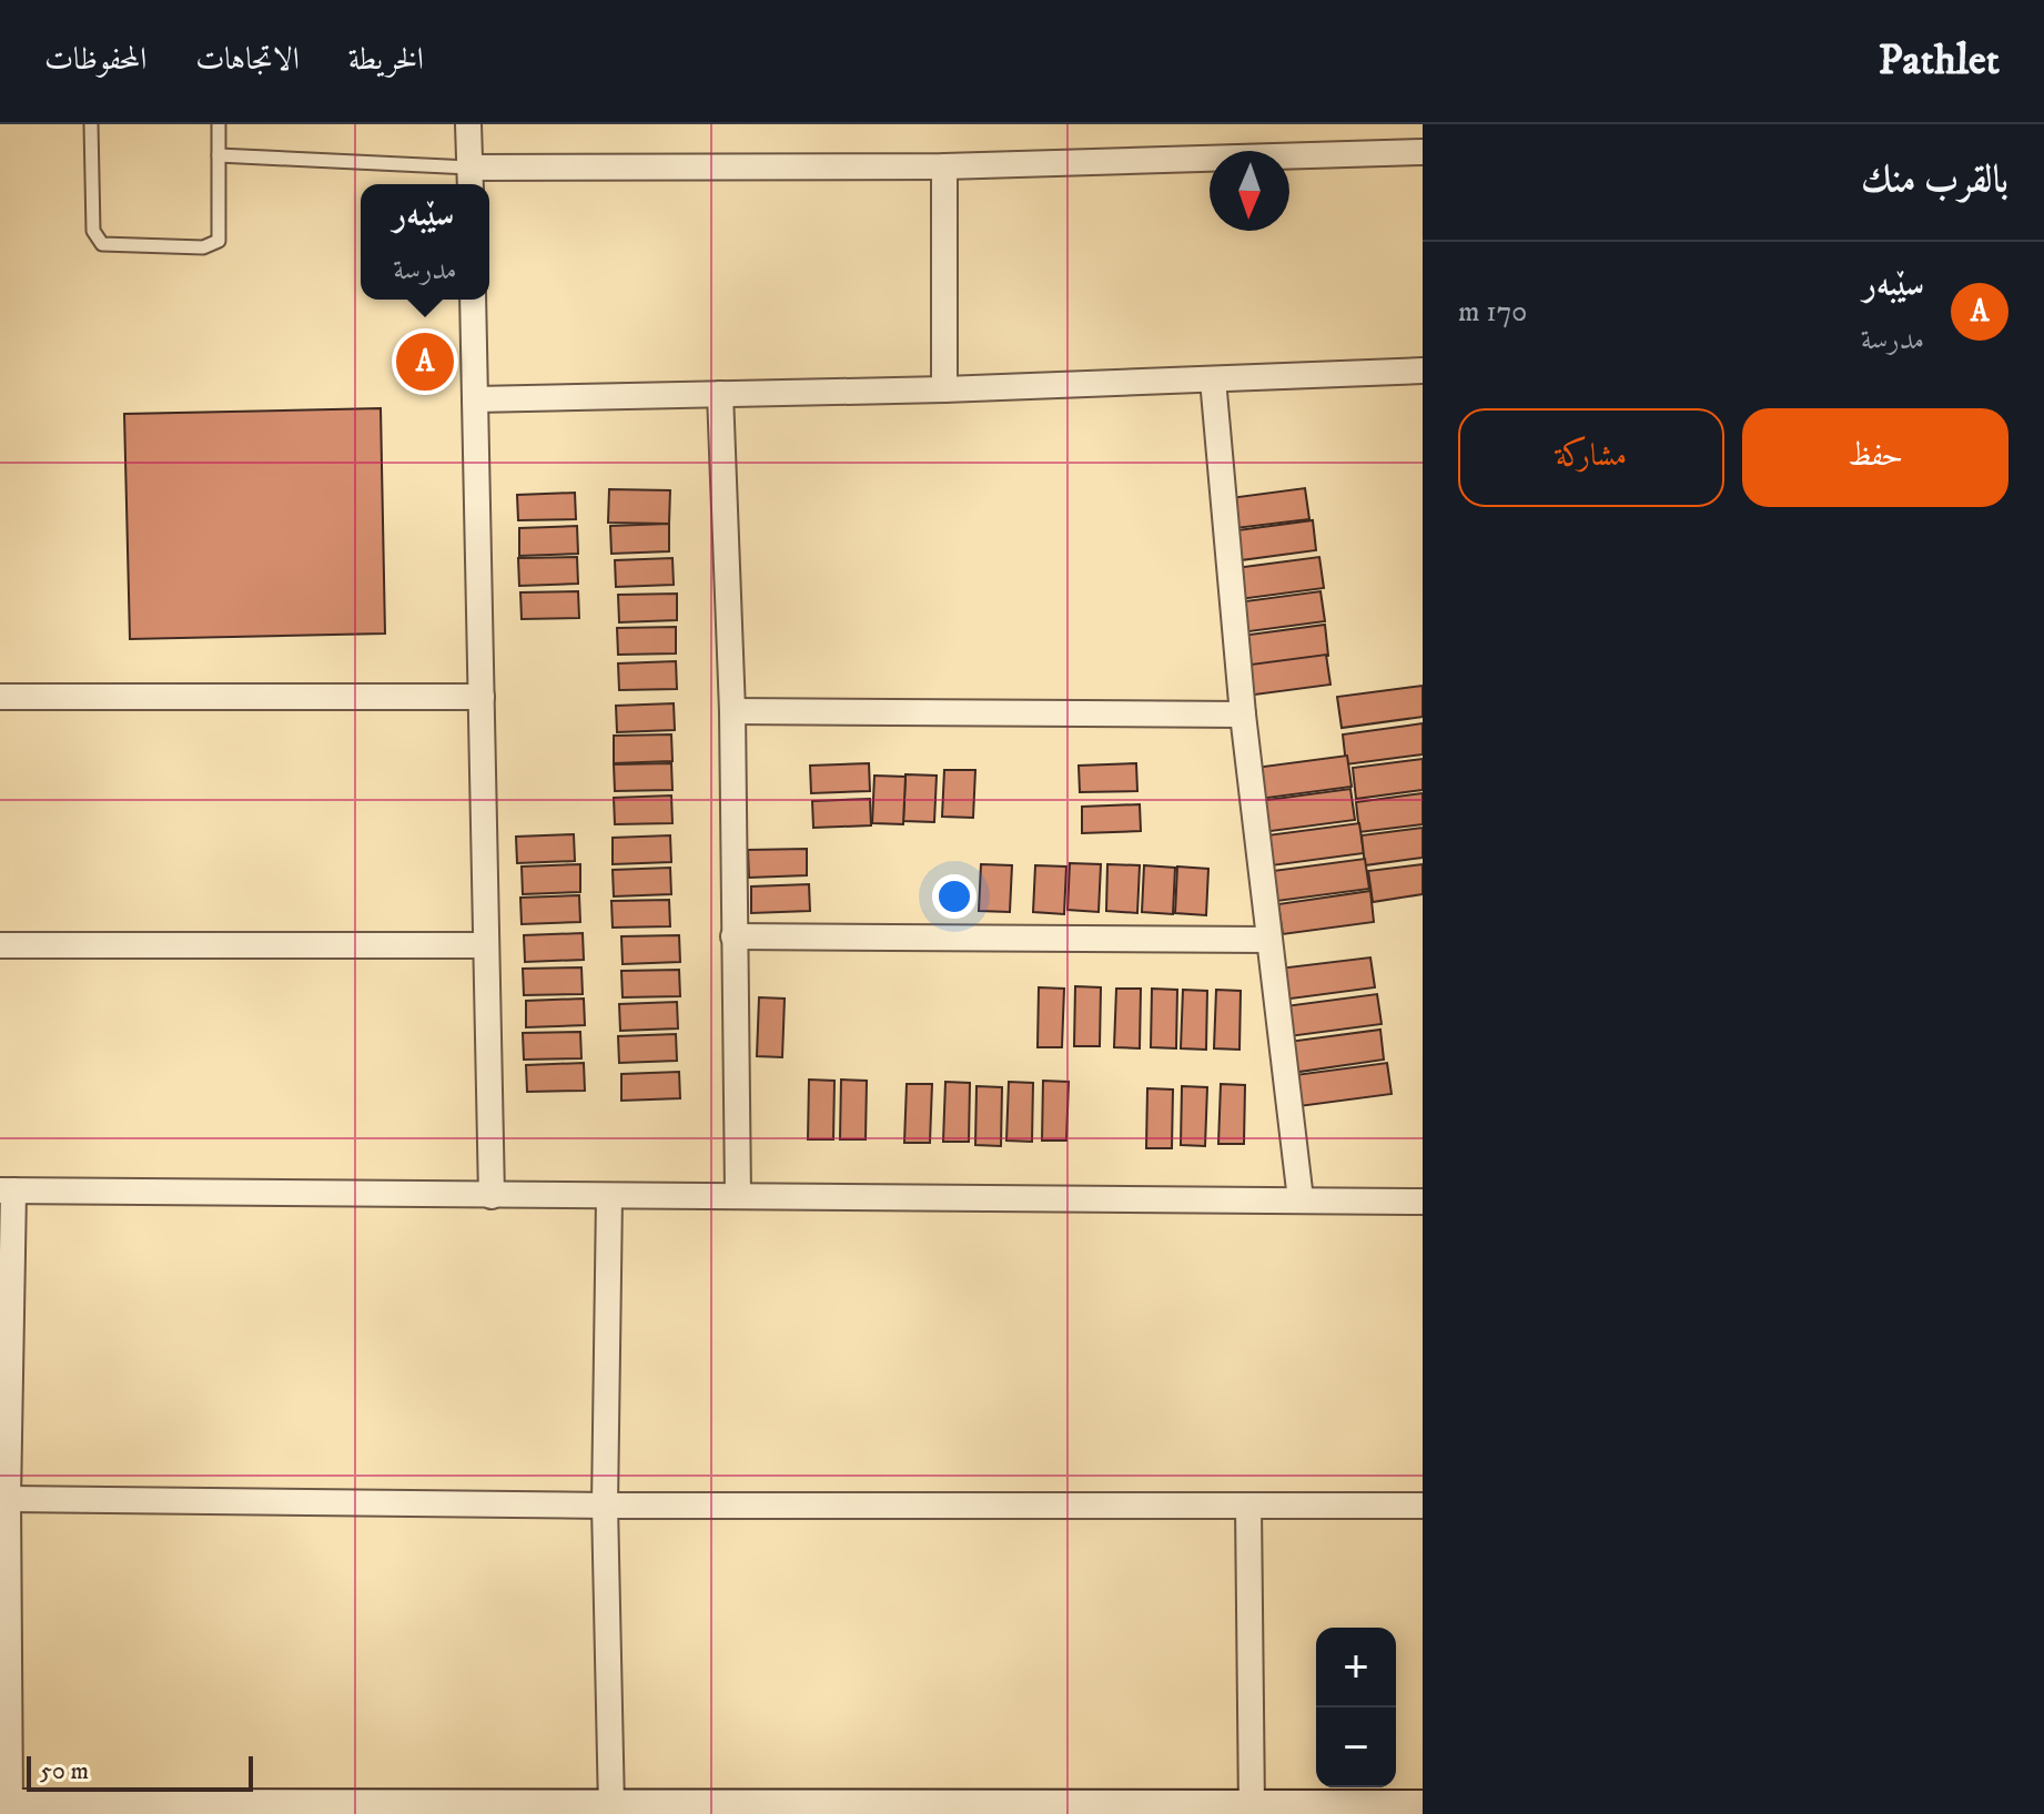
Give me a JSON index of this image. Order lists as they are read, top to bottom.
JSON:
{
  "scale_bar": "50 m",
  "north": "bottom",
  "page": {
    "header": "Pathlet",
    "nav": ["الخريطة", "الاتجاهات", "المحفوظات"],
    "heading": "بالقرب منك",
    "popup": ["سێبەر", "مدرسة"],
    "list": [
      {
        "mark": "A",
        "name": "سێبەر",
        "note": "مدرسة",
        "value": "170 m"
      }
    ],
    "pins": "A",
    "buttons": ["حفظ", "مشاركة"],
    "map_buttons": ["+", "−"],
    "scale": "50 m"
  }
}
